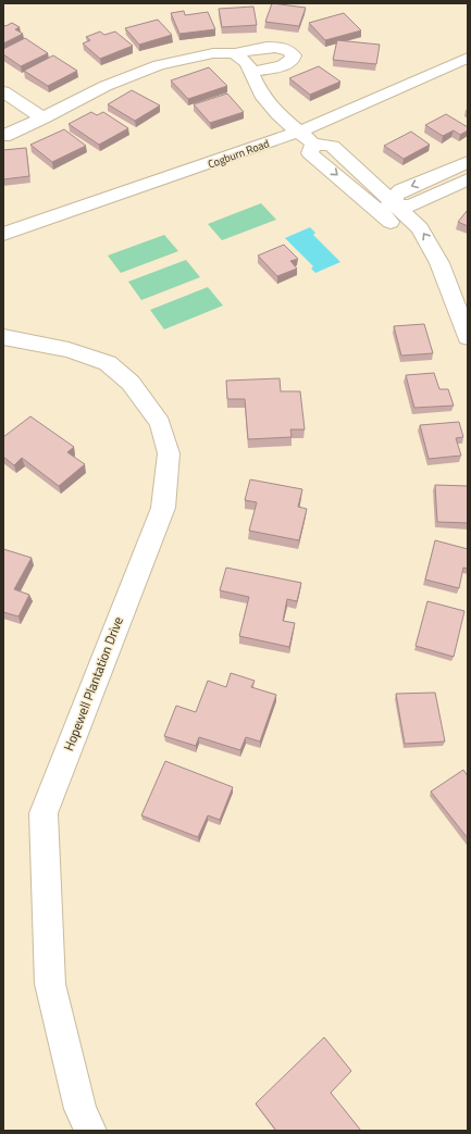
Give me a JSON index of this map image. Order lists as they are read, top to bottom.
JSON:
{
  "streets": {
    "street": ["Cogburn Road", "Hopewell Plantation Drive"]
  }
}
